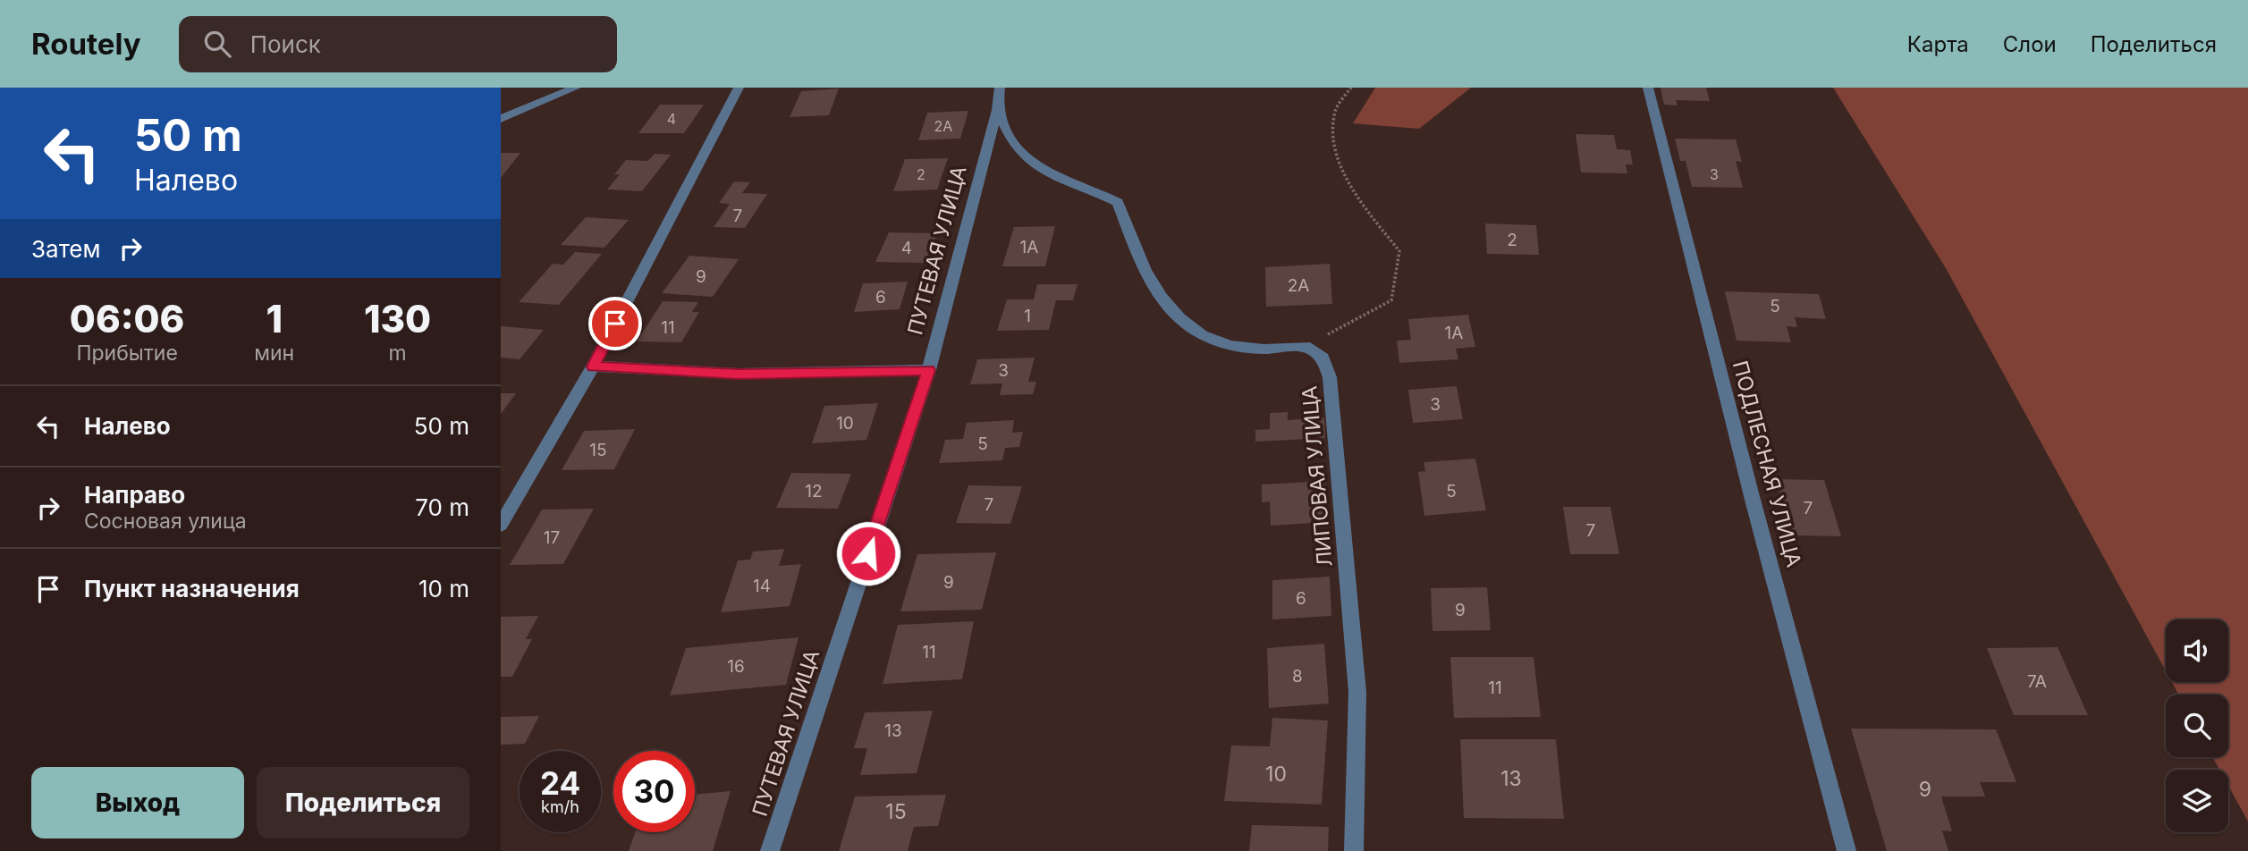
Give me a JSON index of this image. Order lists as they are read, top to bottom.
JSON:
{
  "streets": {
    "street": ["ПУТЕВАЯ УЛИЦА", "ПОДЛЕСНАЯ УЛИЦА", "ЛИПОВАЯ УЛИЦА"]
  },
  "house_numbers": [
    "4",
    "2А",
    "2",
    "3",
    "7",
    "2",
    "1А",
    "4",
    "9",
    "2А",
    "6",
    "5",
    "1",
    "11",
    "1А",
    "3",
    "3",
    "10",
    "5",
    "15",
    "12",
    "5",
    "7",
    "7",
    "7",
    "17",
    "9",
    "14",
    "6",
    "9",
    "11",
    "16",
    "8",
    "7А",
    "11",
    "13",
    "10",
    "13",
    "9",
    "15"
  ],
  "page": {
    "header": "Routely",
    "search": "Поиск",
    "nav": ["Карта", "Слои", "Поделиться"],
    "turn": ["50 m", "Налево"],
    "then": "Затем",
    "eta": [
      "06:06",
      "Прибытие",
      "1",
      "мин",
      "130",
      "m"
    ],
    "list": [
      {
        "name": "Налево",
        "value": "50 m"
      },
      {
        "name": "Направо",
        "note": "Сосновая улица",
        "value": "70 m"
      },
      {
        "name": "Пункт назначения",
        "value": "10 m"
      }
    ],
    "speed": "24 km/h",
    "limit": "30",
    "buttons": ["Выход", "Поделиться"]
  }
}
